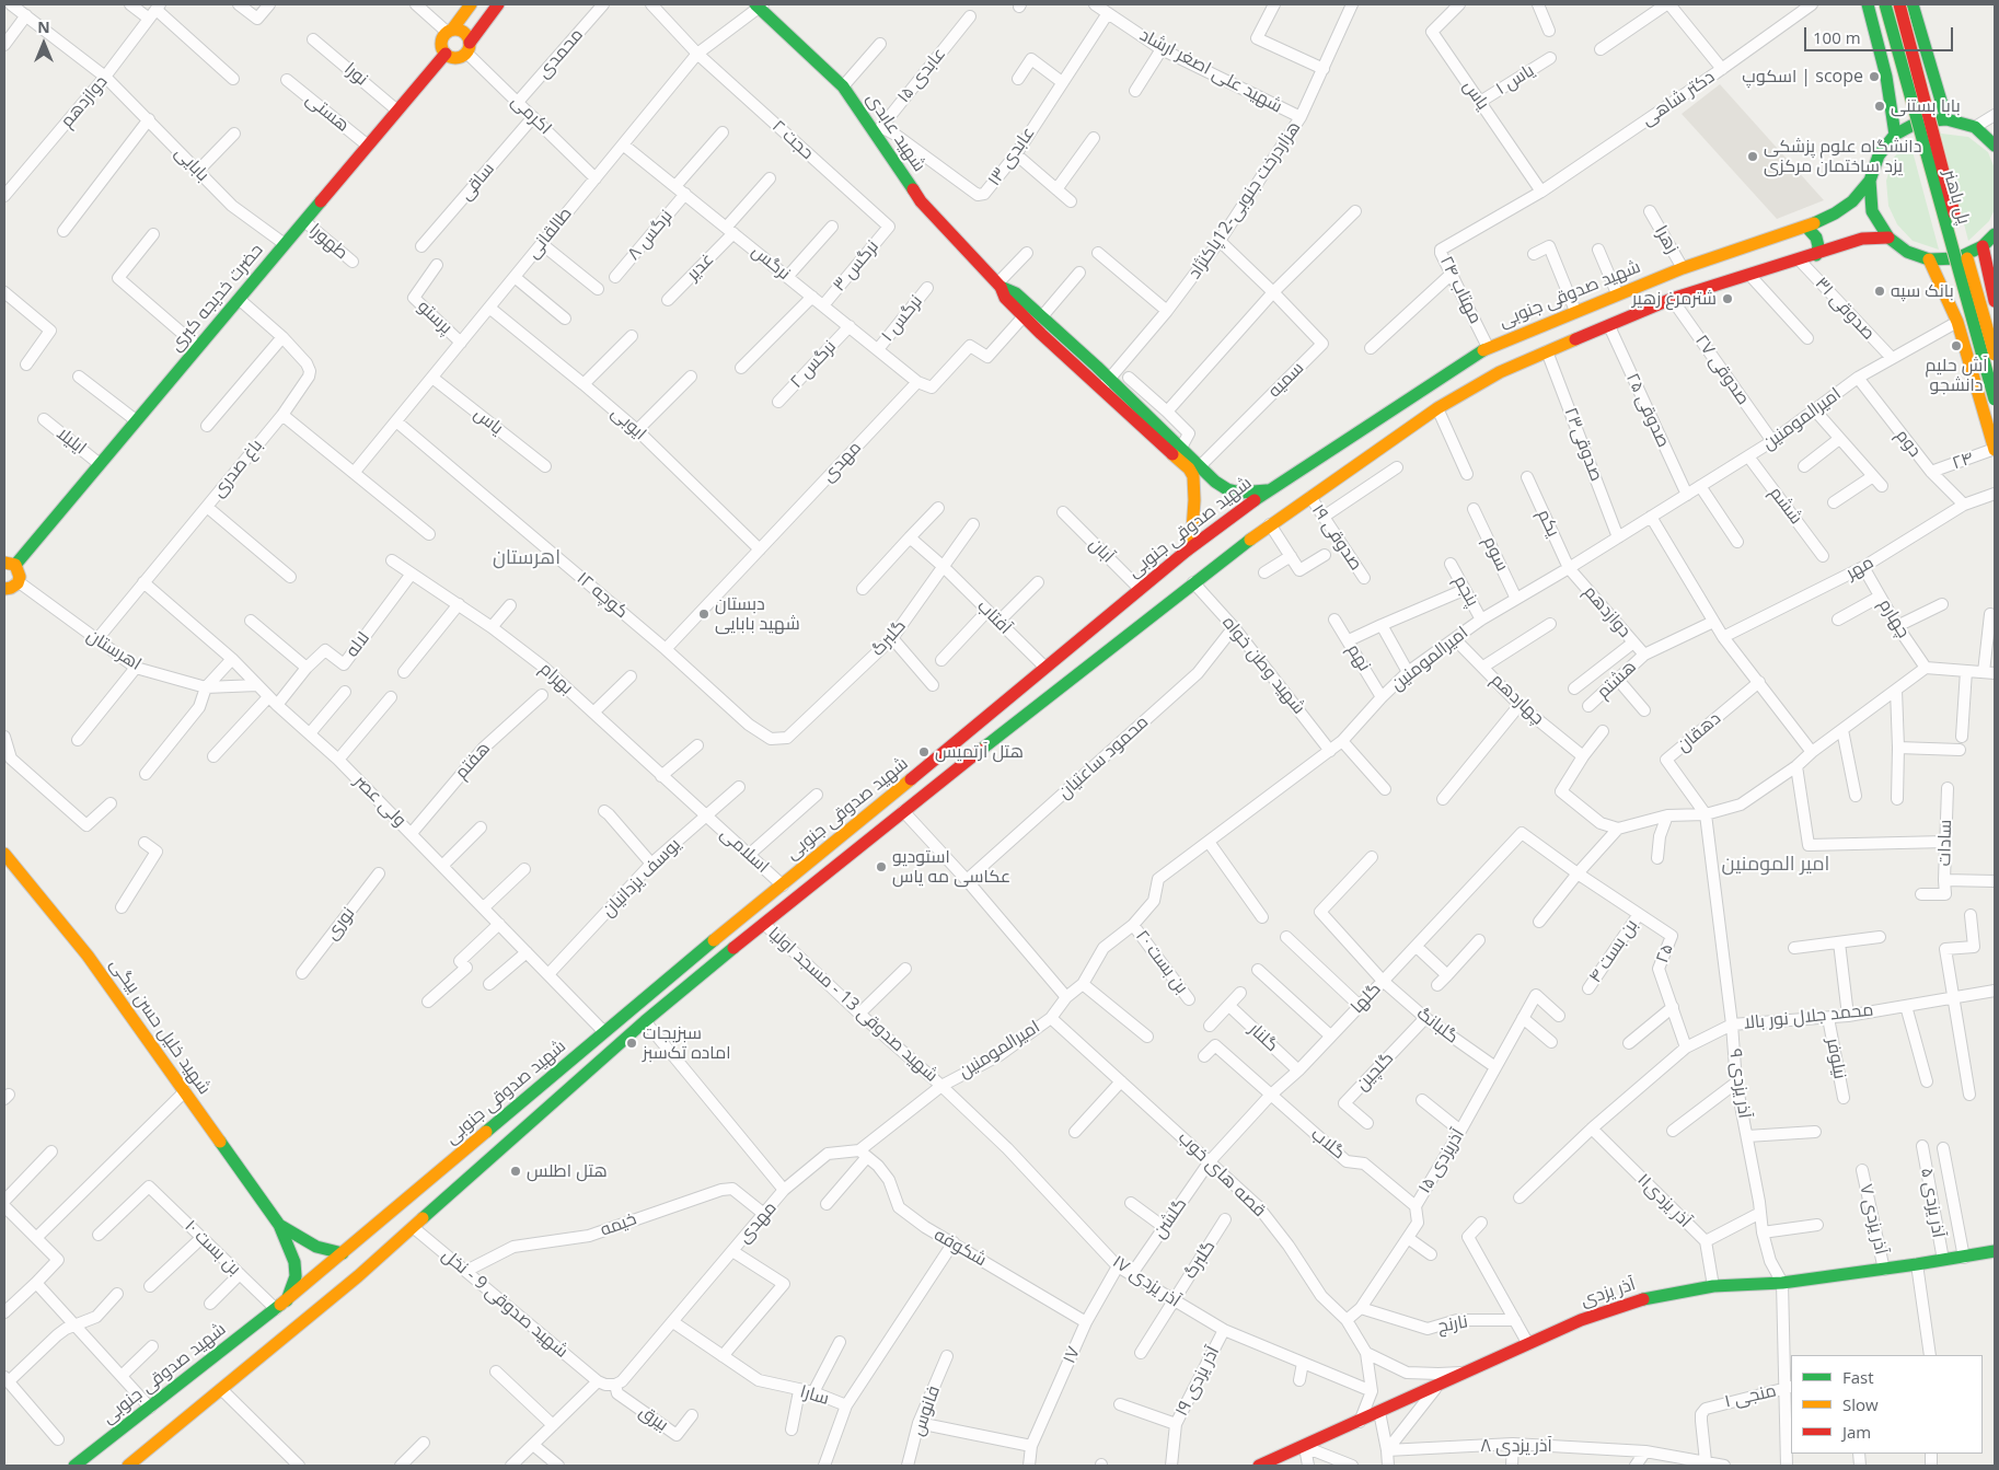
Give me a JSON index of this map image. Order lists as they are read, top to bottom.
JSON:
{
  "streets": {
    "main road": [
      "شهید عابدی",
      "پل باهنر",
      "شهید صدوقی جنوبی",
      "حضرت خدیجه کبری",
      "شهید خلیل حسن بیگی",
      "آذر یزدی"
    ],
    "street": [
      "محمدی",
      "شهید علی اصغر ارشاد",
      "نورا",
      "عابدی ۱۵",
      "یاس ۱",
      "یاس",
      "دکتر شاهی",
      "دوازدهم",
      "هستی",
      "اکرمی",
      "حجت ۲",
      "عابدی ۱۳",
      "بابایی",
      "ساقی",
      "هزاردرخت جنوبی-12پاکنژاد",
      "طالقانی",
      "نرگس ۸",
      "زهرا",
      "طهورا",
      "نرگس",
      "نرگس ۳",
      "غدیر",
      "مهتاب ۲۴",
      "صدوقی ۳۱",
      "پرستو",
      "نرگس ۱",
      "نرگس ۲",
      "صدوقی ۲۷",
      "سمیه",
      "صدوقی ۲۵",
      "امیرالمومنین",
      "ایوبی",
      "ایلیلا",
      "دوم",
      "صدوقی۲۳",
      "۲۴",
      "مهدی",
      "باغ صدری",
      "ششم",
      "یکم",
      "صدوقی ۱۹",
      "آبان",
      "سوم",
      "مهر",
      "پنجم",
      "کوچه ۱۲",
      "آفتاب",
      "چهارم",
      "گلبرگ",
      "لاله",
      "اهرستان",
      "نهم",
      "شهید وطن خواه",
      "بهرام",
      "هشتم",
      "چهاردهم",
      "دهقان",
      "محمود ساعتیان",
      "هفتم",
      "ولی عصر",
      "سادات",
      "اسلامی",
      "یوسف یزدانیان",
      "نوری",
      "بن بست ۴",
      "۲۵",
      "بن بست ۲۰",
      "گلها",
      "شهید صدوقی 13 - مسجد اولیا",
      "محمد جلال نور بالا",
      "گلبانگ",
      "گلنار",
      "نیلوفر",
      "گلچین",
      "آذر یزدی ۹",
      "گلاب",
      "۱۵ آذریزدی",
      "قصه های خوب",
      "آذر یزدی۱۱",
      "آذر یزدی ۵",
      "گلشن",
      "آذر یزدی ۷",
      "خیمه",
      "بن بست ۱۰",
      "شکوفه",
      "آذر یزدی ۱۷",
      "شهید صدوقی 9 - نخل",
      "نارنج",
      "۱۷",
      "آذر یزدی ۱۹",
      "سارا",
      "منجی ۱",
      "فانوس",
      "بیرق",
      "۸ آذر یزدی"
    ]
  },
  "crossings": [
    ["محمدی", "اکرمی"],
    ["شهید علی اصغر ارشاد", "عابدی ۱۳"],
    ["شهید علی اصغر ارشاد", "هزاردرخت جنوبی-12پاکنژاد"],
    ["نورا", "حضرت خدیجه کبری"],
    ["عابدی ۱۵", "شهید عابدی"],
    ["عابدی ۱۵", "عابدی ۱۳"],
    ["یاس ۱", "یاس"],
    ["یاس", "دکتر شاهی"],
    ["یاس", "طالقانی"],
    ["یاس", "مهتاب ۲۴"],
    ["دکتر شاهی", "مهتاب ۲۴"],
    ["دوازدهم", "بابایی"],
    ["دوازدهم", "امیرالمومنین"],
    ["دوازدهم", "یکم"],
    ["دوازدهم", "هشتم"],
    ["هستی", "حضرت خدیجه کبری"],
    ["اکرمی", "ساقی"],
    ["اکرمی", "طالقانی"],
    ["اکرمی", "حضرت خدیجه کبری"],
    ["شهید عابدی", "عابدی ۱۳"],
    ["شهید عابدی", "هزاردرخت جنوبی-12پاکنژاد"],
    ["شهید عابدی", "طالقانی"],
    ["شهید عابدی", "شهید صدوقی جنوبی"],
    ["شهید عابدی", "سمیه"],
    ["حجت ۲", "طالقانی"],
    ["حجت ۲", "نرگس ۳"],
    ["بابایی", "حضرت خدیجه کبری"],
    ["طالقانی", "نرگس"],
    ["طالقانی", "پرستو"],
    ["طالقانی", "ایوبی"],
    ["طالقانی", "کوچه ۱۲"],
    ["نرگس ۸", "نرگس"],
    ["زهرا", "شهید صدوقی جنوبی"],
    ["طهورا", "حضرت خدیجه کبری"],
    ["نرگس", "نرگس ۳"],
    ["نرگس", "غدیر"],
    ["نرگس", "نرگس ۱"],
    ["نرگس", "نرگس ۲"],
    ["نرگس", "مهدی"],
    ["مهتاب ۲۴", "شهید صدوقی جنوبی"],
    ["شهید صدوقی جنوبی", "صدوقی ۳۱"],
    ["شهید صدوقی جنوبی", "صدوقی ۲۷"],
    ["شهید صدوقی جنوبی", "صدوقی ۲۵"],
    ["شهید صدوقی جنوبی", "صدوقی۲۳"],
    ["شهید صدوقی جنوبی", "صدوقی ۱۹"],
    ["شهید صدوقی جنوبی", "آبان"],
    ["شهید صدوقی جنوبی", "آفتاب"],
    ["شهید صدوقی جنوبی", "شهید وطن خواه"],
    ["شهید صدوقی جنوبی", "ولی عصر"],
    ["شهید صدوقی جنوبی", "اسلامی"],
    ["شهید صدوقی جنوبی", "شهید صدوقی 13 - مسجد اولیا"],
    ["شهید صدوقی جنوبی", "بن بست ۱۰"],
    ["شهید صدوقی جنوبی", "شهید صدوقی 9 - نخل"],
    ["حضرت خدیجه کبری", "ایلیلا"],
    ["حضرت خدیجه کبری", "باغ صدری"],
    ["صدوقی ۳۱", "امیرالمومنین"],
    ["صدوقی ۲۷", "امیرالمومنین"],
    ["صدوقی ۲۵", "امیرالمومنین"],
    ["امیرالمومنین", "دوم"],
    ["امیرالمومنین", "صدوقی۲۳"],
    ["امیرالمومنین", "ششم"],
    ["امیرالمومنین", "یکم"],
    ["امیرالمومنین", "سوم"],
    ["امیرالمومنین", "پنجم"],
    ["امیرالمومنین", "نهم"],
    ["امیرالمومنین", "شهید وطن خواه"],
    ["امیرالمومنین", "چهاردهم"],
    ["امیرالمومنین", "بن بست ۲۰"],
    ["امیرالمومنین", "شهید صدوقی 13 - مسجد اولیا"],
    ["امیرالمومنین", "قصه های خوب"],
    ["امیرالمومنین", "آذر یزدی ۱۷"],
    ["ایوبی", "مهدی"],
    ["دوم", "۲۴"],
    ["دوم", "مهر"],
    ["مهدی", "کوچه ۱۲"],
    ["مهدی", "خیمه"],
    ["مهدی", "شکوفه"],
    ["مهدی", "سارا"],
    ["مهدی", "بیرق"],
    ["باغ صدری", "اهرستان"],
    ["باغ صدری", "ولی عصر"],
    ["مهر", "چهارم"],
    ["کوچه ۱۲", "گلبرگ"],
    ["آفتاب", "گلبرگ"],
    ["گلبرگ", "آذر یزدی ۱۷"],
    ["لاله", "بهرام"],
    ["لاله", "ولی عصر"],
    ["اهرستان", "ولی عصر"],
    ["شهید وطن خواه", "محمود ساعتیان"],
    ["بهرام", "اسلامی"],
    ["بهرام", "یوسف یزدانیان"],
    ["دهقان", "آذر یزدی ۹"],
    ["هفتم", "ولی عصر"],
    ["ولی عصر", "یوسف یزدانیان"],
    ["اسلامی", "یوسف یزدانیان"],
    ["بن بست ۴", "۲۵"],
    ["۲۵", "گلها"],
    ["۲۵", "محمد جلال نور بالا"],
    ["گلها", "گلبانگ"],
    ["گلها", "گلنار"],
    ["گلها", "گلاب"],
    ["گلها", "قصه های خوب"],
    ["گلها", "گلشن"],
    ["شهید صدوقی 13 - مسجد اولیا", "آذر یزدی ۱۷"],
    ["محمد جلال نور بالا", "نیلوفر"],
    ["محمد جلال نور بالا", "آذر یزدی ۹"],
    ["محمد جلال نور بالا", "آذر یزدی۱۱"],
    ["گلبانگ", "گلچین"],
    ["گلبانگ", "۱۵ آذریزدی"],
    ["آذر یزدی ۹", "آذر یزدی"],
    ["گلاب", "۱۵ آذریزدی"],
    ["۱۵ آذریزدی", "قصه های خوب"],
    ["۱۵ آذریزدی", "نارنج"],
    ["قصه های خوب", "گلشن"],
    ["قصه های خوب", "آذر یزدی ۱۷"],
    ["قصه های خوب", "آذر یزدی"],
    ["آذر یزدی۱۱", "آذر یزدی"],
    ["آذر یزدی ۵", "آذر یزدی"],
    ["گلشن", "آذر یزدی ۱۷"],
    ["آذر یزدی ۷", "آذر یزدی"],
    ["خیمه", "شهید صدوقی 9 - نخل"],
    ["شکوفه", "۱۷"],
    ["شکوفه", "سارا"],
    ["آذر یزدی ۱۷", "۱۷"],
    ["آذر یزدی ۱۷", "آذر یزدی ۱۹"]
  ],
  "districts": ["اهرستان", "امیر المومنین"],
  "places": [
    "اسکوپ | scope",
    "بابا بستنی",
    "دانشگاه علوم پزشکی یزد ساختمان مرکزی",
    "بانک سپه",
    "شترمرغ زهیر",
    "آش حلیم دانشجو",
    "دبستان شهید بابایی",
    "هتل آرتمیس",
    "استودیو عکاسی مه یاس",
    "سبزیجات اماده تک‌سبز",
    "هتل اطلس"
  ],
  "legend": ["Fast", "Slow", "Jam"],
  "scale_bar": "100 m",
  "north": "top"
}
